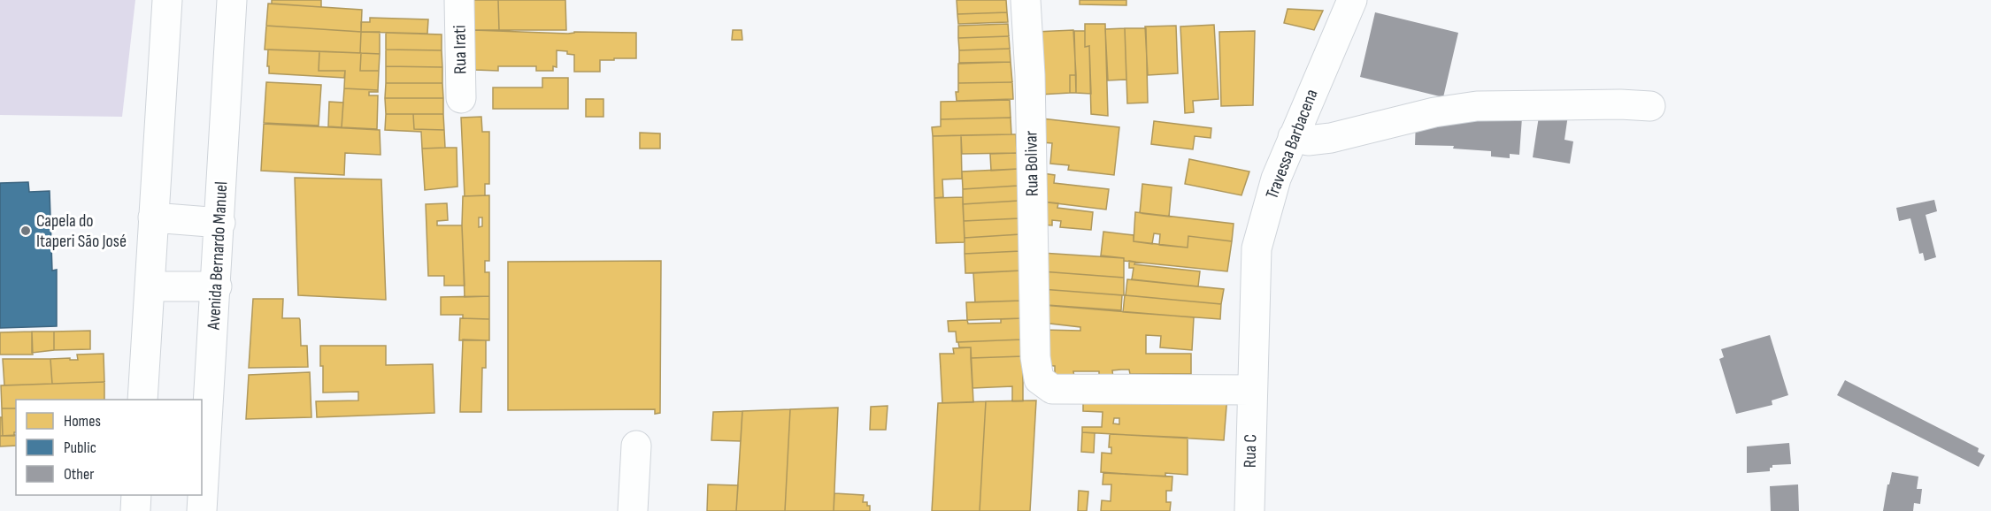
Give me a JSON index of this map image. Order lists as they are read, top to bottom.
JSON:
{
  "streets": {
    "street": [
      "Rua Irati",
      "Travessa Barbacena",
      "Rua Bolivar",
      "Avenida Bernardo Manuel",
      "Rua C"
    ]
  },
  "crossings": [
    ["Travessa Barbacena", "Rua Bolivar"],
    ["Travessa Barbacena", "Rua C"],
    ["Rua Bolivar", "Rua C"]
  ],
  "places": ["Capela do Itaperi São José"],
  "legend": ["Homes", "Public", "Other"]
}
